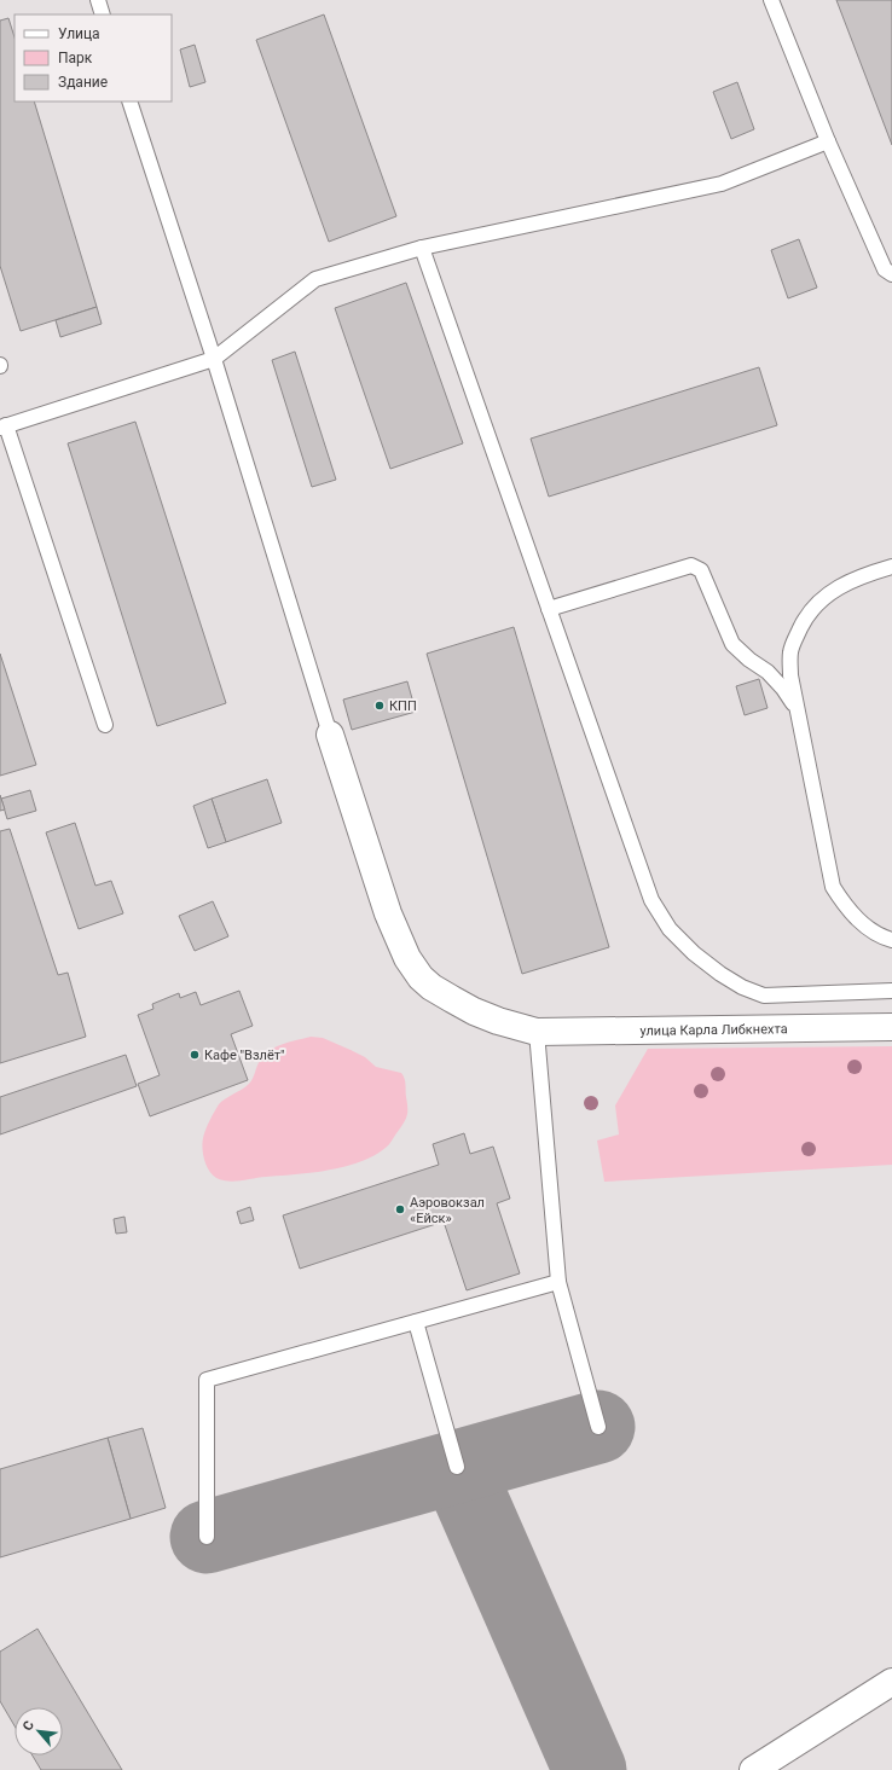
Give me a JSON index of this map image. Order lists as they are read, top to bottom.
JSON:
{
  "streets": {
    "street": ["улица Карла Либкнехта"]
  },
  "places": ["КПП", "Кафе \"Взлёт\"", "Аэровокзал «Ейск»"],
  "legend": ["Улица", "Парк", "Здание"],
  "north": "top left"
}
